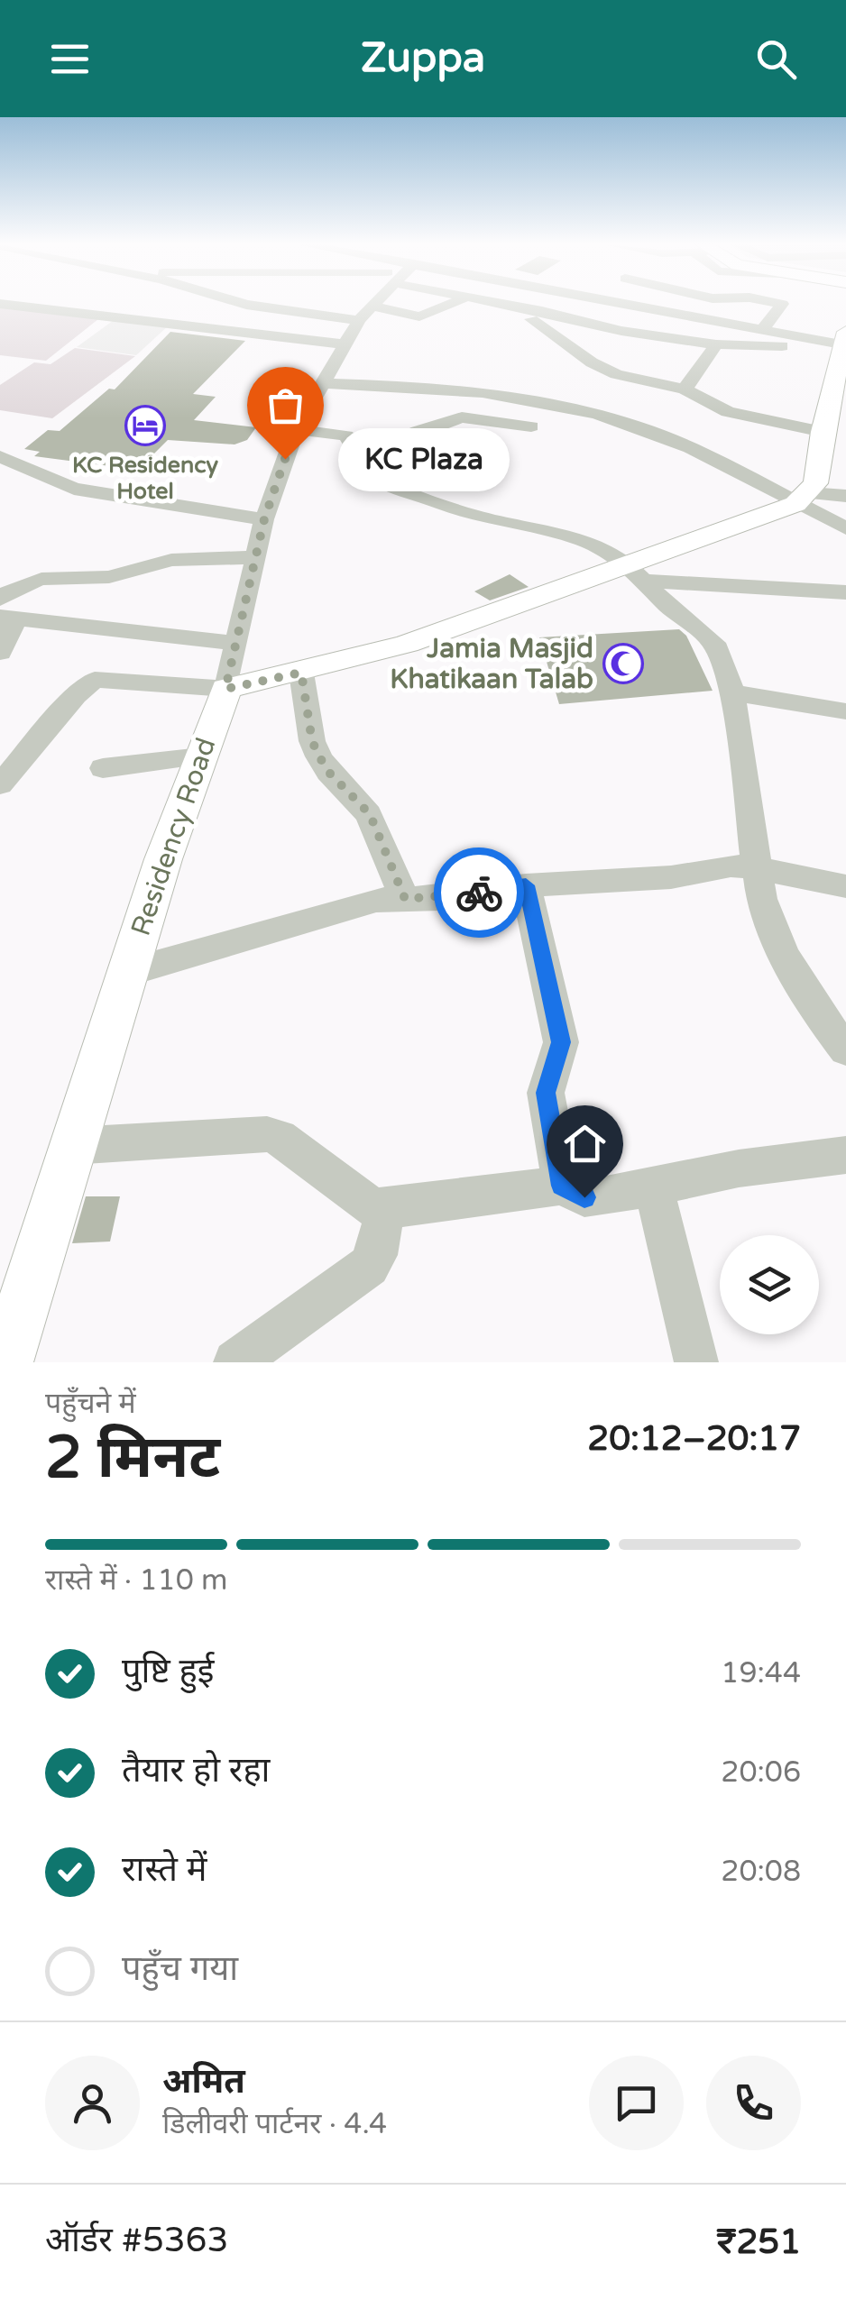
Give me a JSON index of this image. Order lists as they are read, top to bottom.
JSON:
{
  "streets": {
    "main road": ["Residency Road"]
  },
  "places": {
    "hotel": ["KC Residency Hotel"],
    "other": ["KC Plaza"],
    "mosque": ["Jamia Masjid Khatikaan Talab"]
  },
  "page": {
    "header": "Zuppa",
    "bubble": "KC Plaza",
    "heading": ["2 मिनट", "पहुँचने में", "20:12–20:17"],
    "panel": [
      "अमित",
      "डिलीवरी पार्टनर · 4.4",
      "ऑर्डर #5363",
      "₹251"
    ],
    "bar": "रास्ते में · 110 m",
    "list": [
      ["पुष्टि हुई", "19:44"],
      ["तैयार हो रहा", "20:06"],
      ["रास्ते में", "20:08"],
      "पहुँच गया"
    ]
  }
}
